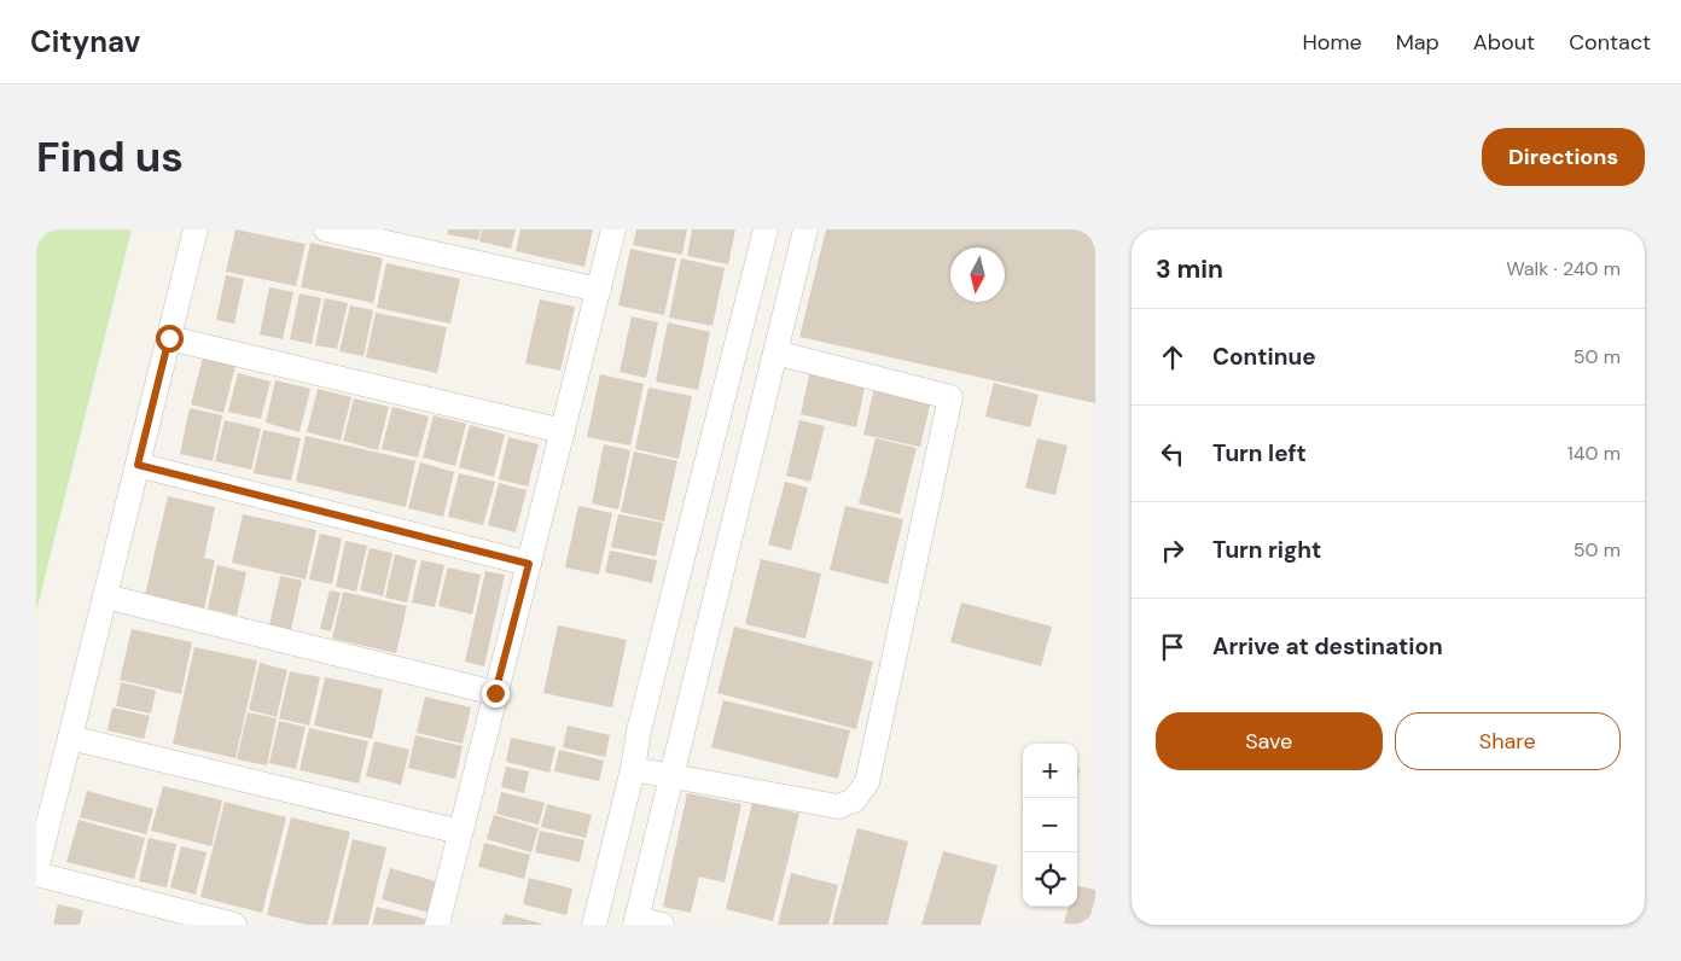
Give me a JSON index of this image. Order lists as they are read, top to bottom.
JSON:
{
  "north": "bottom",
  "page": {
    "header": "Citynav",
    "nav": [
      "Home",
      "Map",
      "About",
      "Contact"
    ],
    "buttons": [
      "Directions",
      ["Save", "Share"]
    ],
    "title": "Find us",
    "heading": ["3 min", "Walk · 240 m"],
    "list": [
      ["Continue", "50 m"],
      ["Turn left", "140 m"],
      ["Turn right", "50 m"],
      "Arrive at destination"
    ],
    "map_buttons": ["+", "−"]
  }
}
